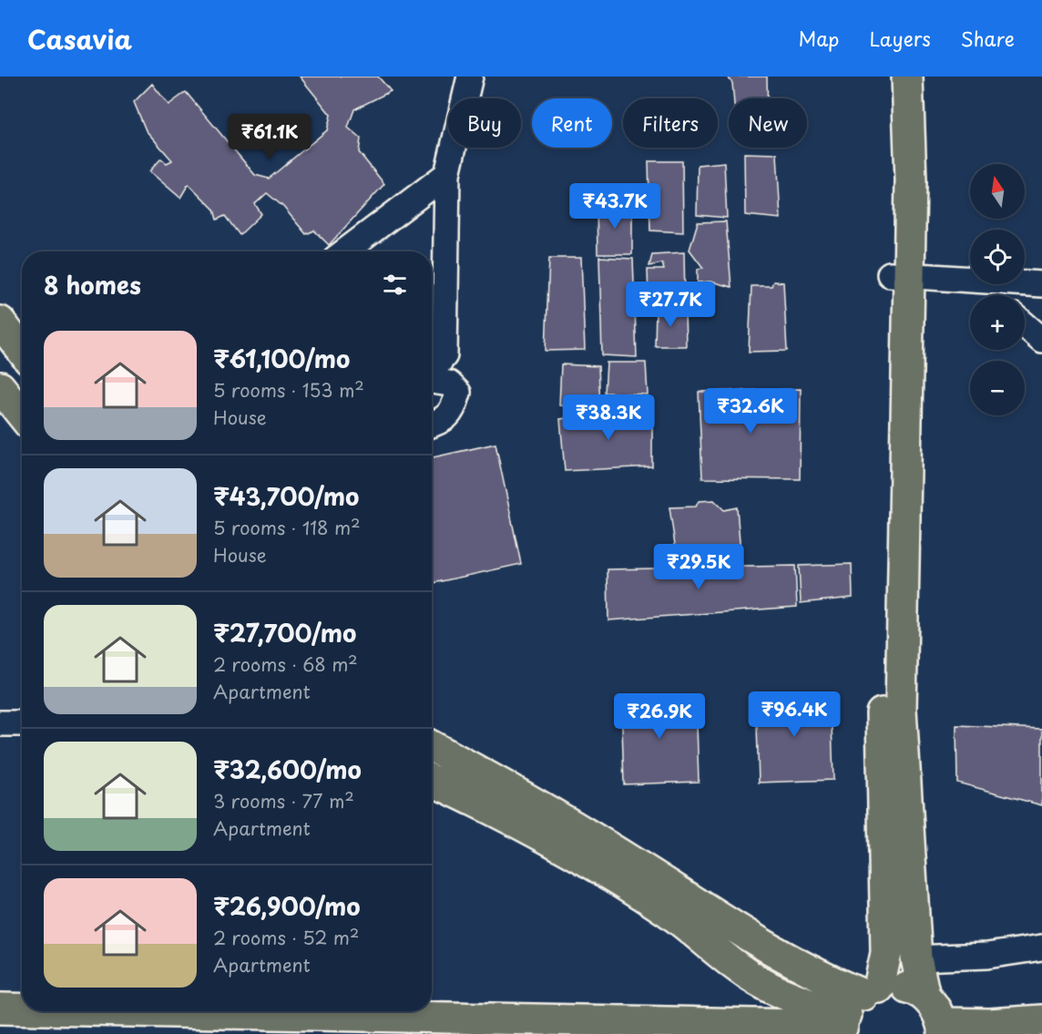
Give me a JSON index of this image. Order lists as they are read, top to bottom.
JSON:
{
  "north": "top",
  "page": {
    "header": "Casavia",
    "nav": ["Map", "Layers", "Share"],
    "chip": [
      "Buy",
      "Rent",
      "Filters",
      "New"
    ],
    "price": [
      "₹61.1K",
      "₹43.7K",
      "₹27.7K",
      "₹32.6K",
      "₹38.3K",
      "₹29.5K",
      "₹96.4K",
      "₹26.9K"
    ],
    "map_buttons": ["+", "−"],
    "heading": "8 homes",
    "list": [
      {
        "name": "₹61,100/mo",
        "note": "5 rooms · 153 m² · House"
      },
      {
        "name": "₹43,700/mo",
        "note": "5 rooms · 118 m² · House"
      },
      {
        "name": "₹27,700/mo",
        "note": "2 rooms · 68 m² · Apartment"
      },
      {
        "name": "₹32,600/mo",
        "note": "3 rooms · 77 m² · Apartment"
      },
      {
        "name": "₹26,900/mo",
        "note": "2 rooms · 52 m² · Apartment"
      }
    ]
  }
}
